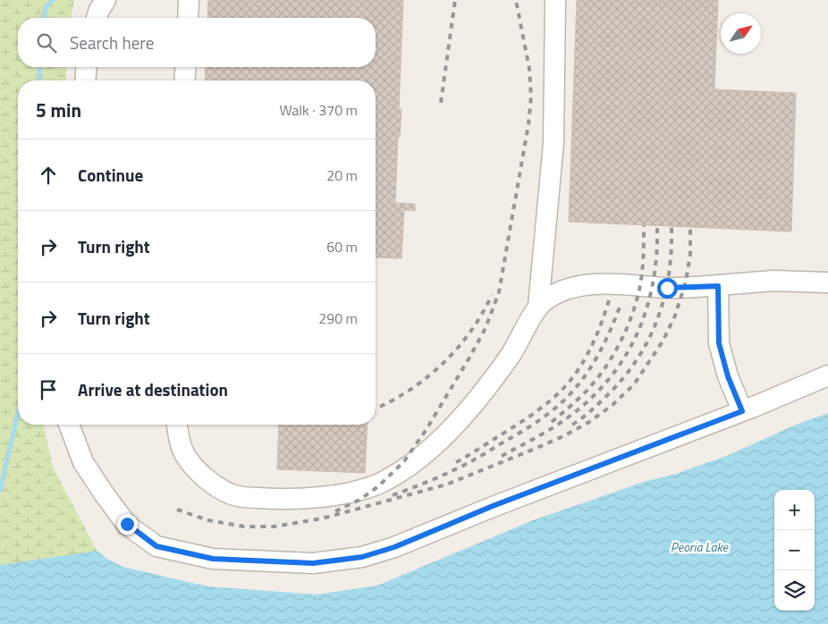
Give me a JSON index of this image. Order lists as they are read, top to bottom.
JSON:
{
  "water": ["Peoria Lake"],
  "north": "top right",
  "page": {
    "search": "Search here",
    "heading": ["5 min", "Walk · 370 m"],
    "list": [
      ["Continue", "20 m"],
      ["Turn right", "60 m"],
      ["Turn right", "290 m"],
      "Arrive at destination"
    ],
    "map_buttons": ["+", "−"]
  }
}
